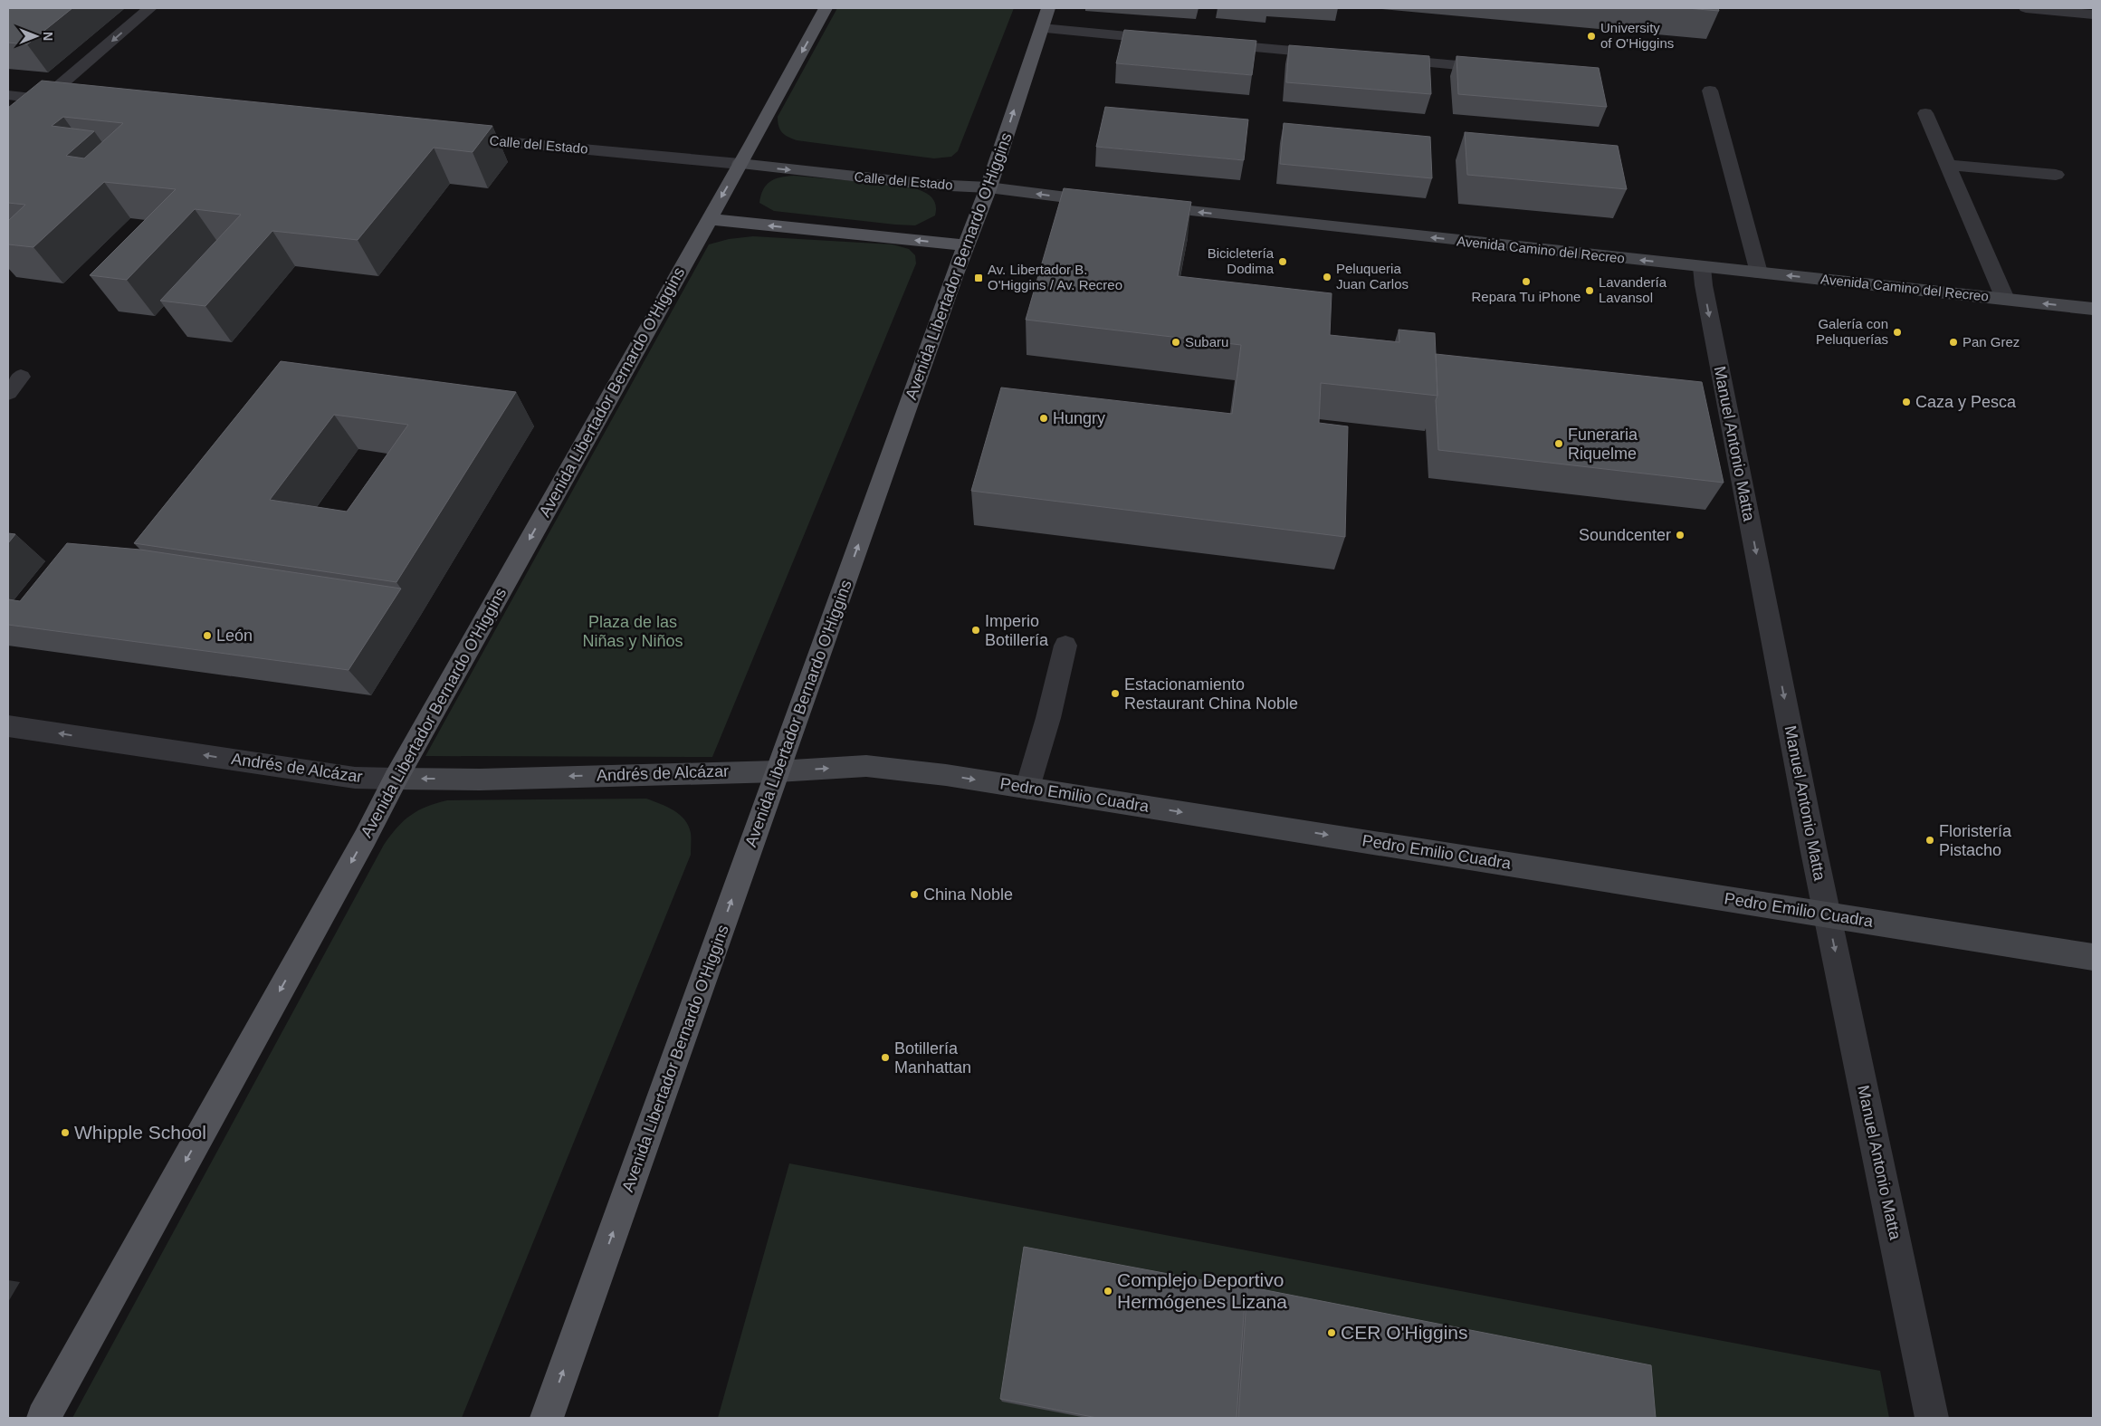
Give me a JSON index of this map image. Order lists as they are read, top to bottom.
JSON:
{
  "streets": {
    "main road": ["Avenida Libertador Bernardo O'Higgins"],
    "street": [
      "Calle del Estado",
      "Avenida Camino del Recreo",
      "Manuel Antonio Matta",
      "Andrés de Alcázar",
      "Pedro Emilio Cuadra"
    ]
  },
  "crossings": [
    ["Calle del Estado", "Avenida Libertador Bernardo O'Higgins"],
    ["Avenida Camino del Recreo", "Manuel Antonio Matta"],
    ["Avenida Libertador Bernardo O'Higgins", "Andrés de Alcázar"],
    ["Avenida Libertador Bernardo O'Higgins", "Pedro Emilio Cuadra"],
    ["Manuel Antonio Matta", "Pedro Emilio Cuadra"],
    ["Andrés de Alcázar", "Pedro Emilio Cuadra"]
  ],
  "one_way": [
    "Calle del Estado",
    "Manuel Antonio Matta",
    "Andrés de Alcázar",
    "Pedro Emilio Cuadra"
  ],
  "parks": ["Plaza de las Niñas y Niños"],
  "places": {
    "other": [
      "University of O'Higgins",
      "Bicicletería Dodima",
      "Peluqueria Juan Carlos",
      "Repara Tu iPhone",
      "Lavandería Lavansol",
      "Galería con Peluquerías",
      "Subaru",
      "Pan Grez",
      "Caza y Pesca",
      "Hungry",
      "Funeraria Riquelme",
      "Soundcenter",
      "Imperio Botillería",
      "León",
      "Estacionamiento Restaurant China Noble",
      "Floristería Pistacho",
      "China Noble",
      "Botillería Manhattan",
      "Whipple School",
      "Complejo Deportivo Hermógenes Lizana",
      "CER O'Higgins"
    ],
    "transit": ["Av. Libertador B. O'Higgins / Av. Recreo"]
  },
  "north": "right"
}
